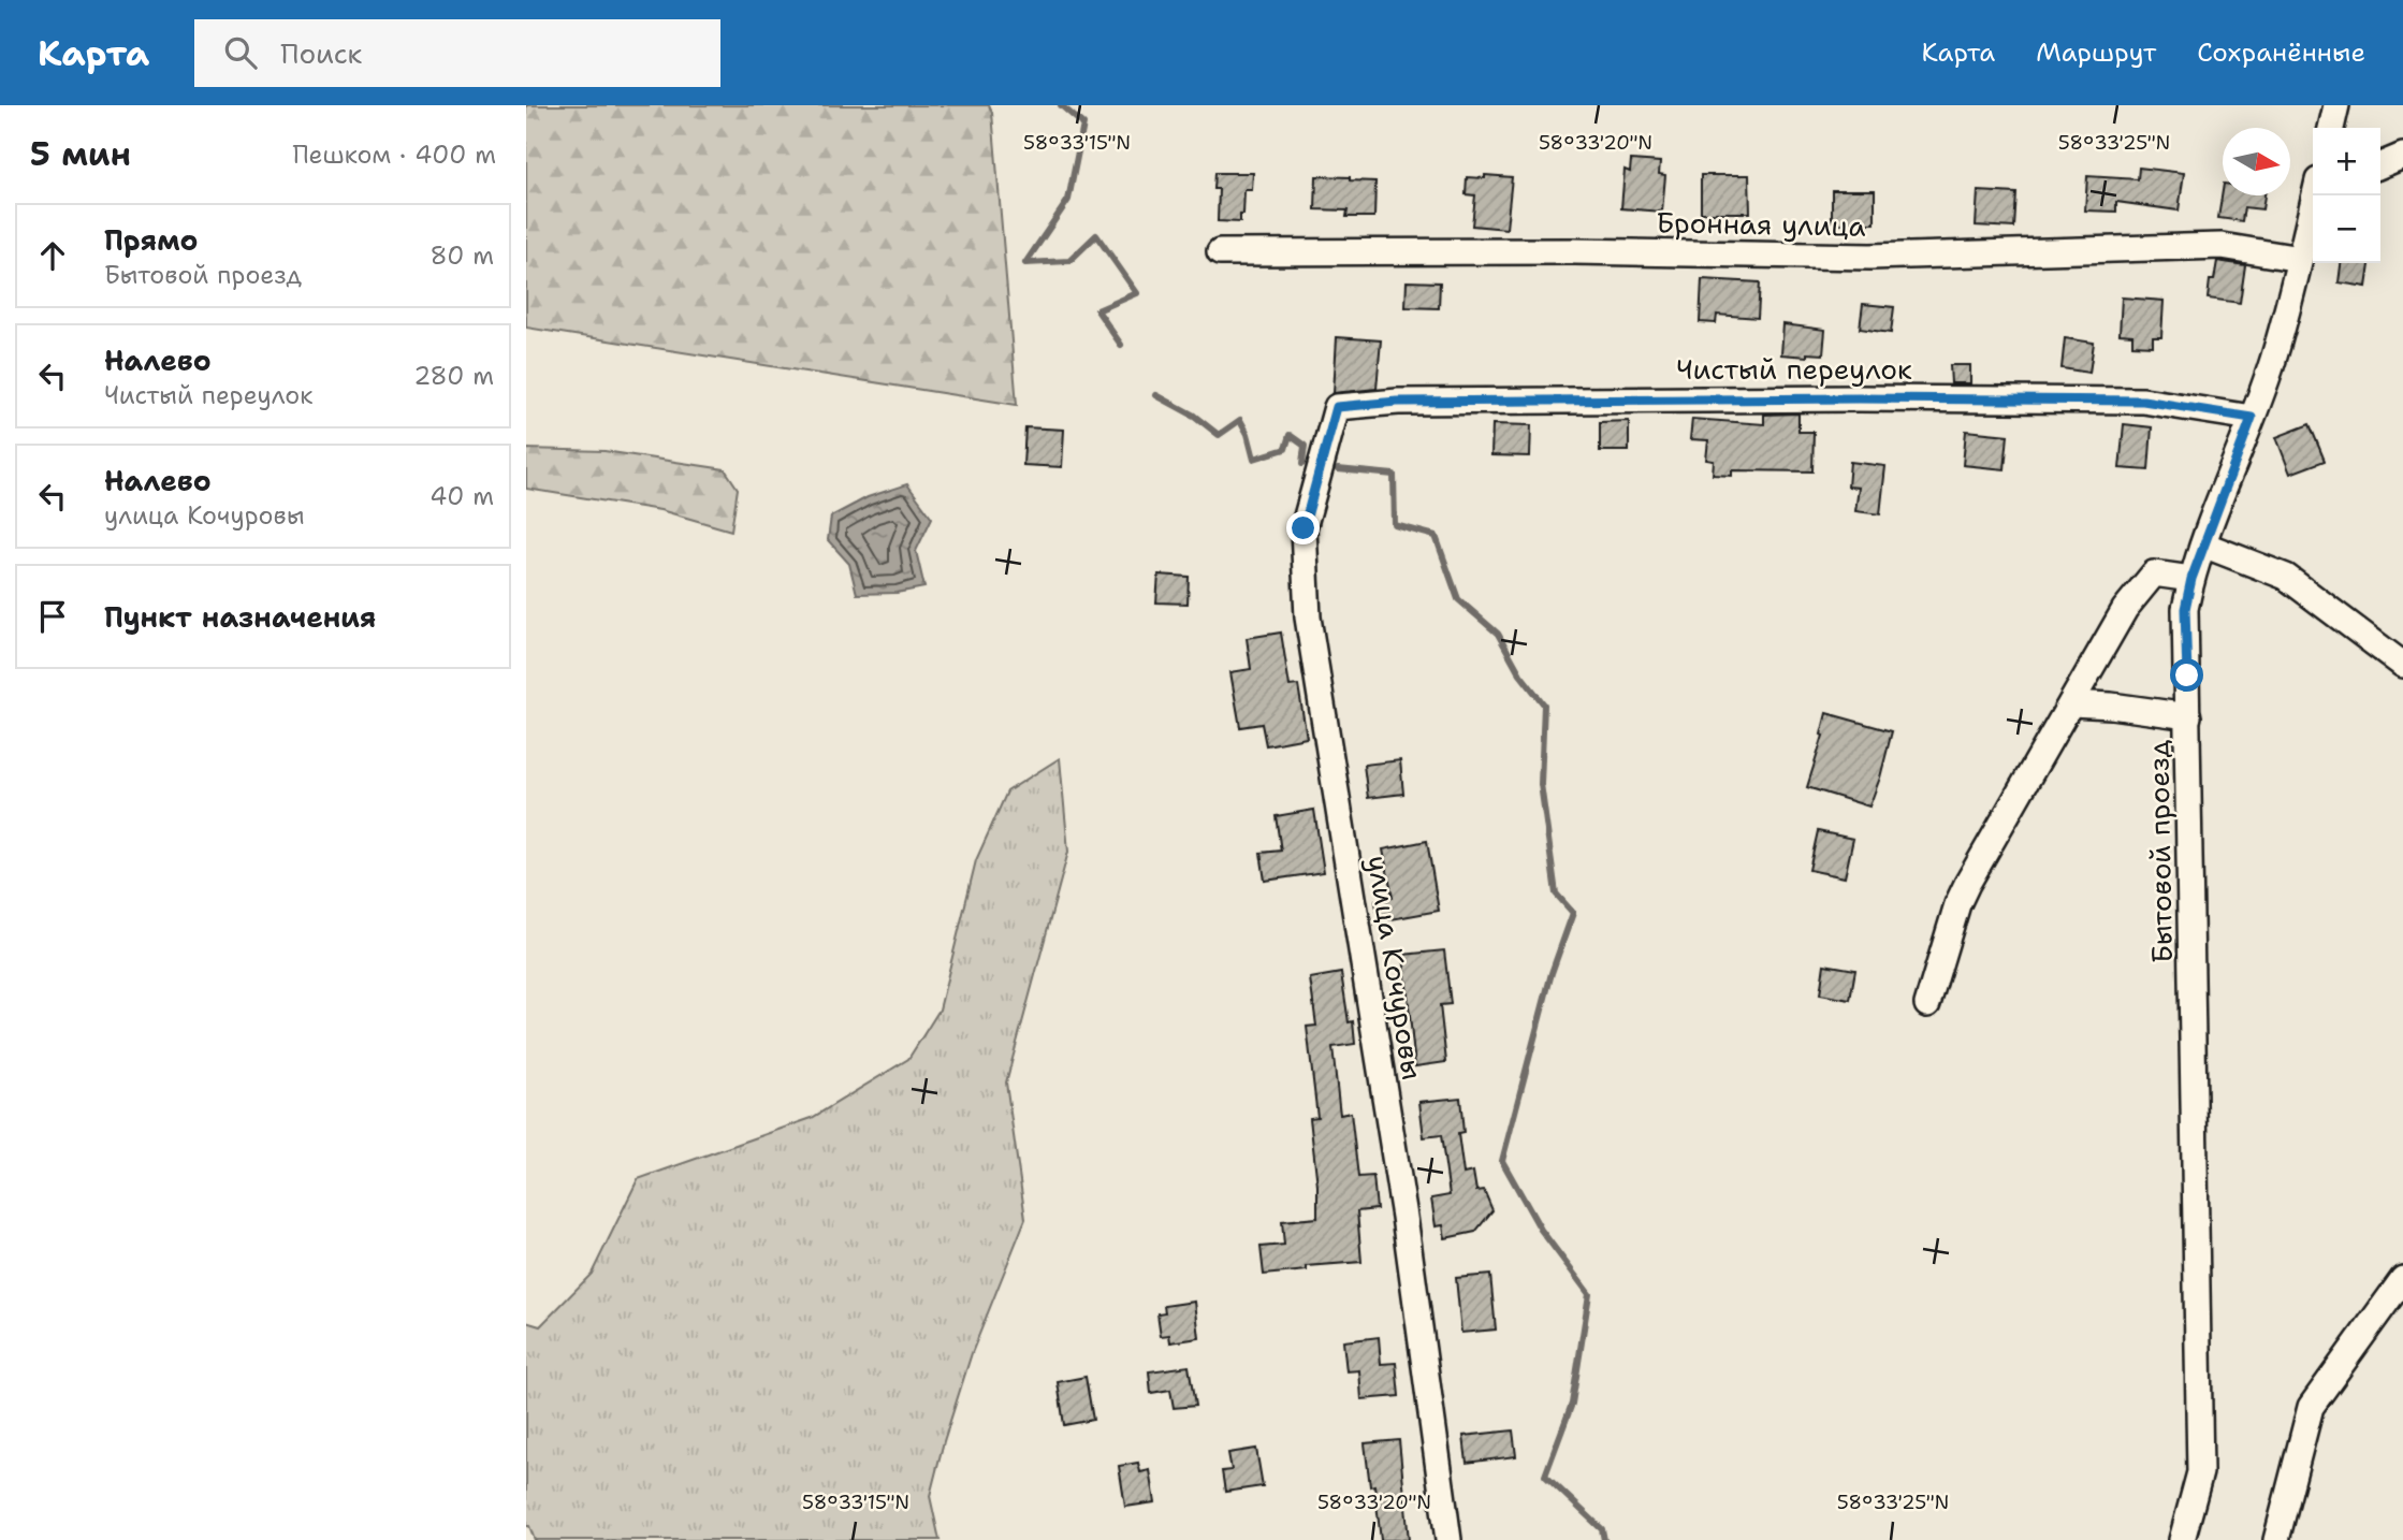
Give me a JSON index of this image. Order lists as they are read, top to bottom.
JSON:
{
  "streets": {
    "street": [
      "Бронная улица",
      "Чистый переулок",
      "Бытовой проезд",
      "улица Кочуровы"
    ]
  },
  "crossings": [
    ["Бронная улица", "Бытовой проезд"],
    ["Чистый переулок", "Бытовой проезд"],
    ["Чистый переулок", "улица Кочуровы"]
  ],
  "north": "right",
  "page": {
    "header": "Карта",
    "search": "Поиск",
    "nav": ["Карта", "Маршрут", "Сохранённые"],
    "heading": ["5 мин", "Пешком · 400 m"],
    "map_buttons": ["+", "−"],
    "list": [
      ["Прямо", "Бытовой проезд", "80 m"],
      ["Налево", "Чистый переулок", "280 m"],
      ["Налево", "улица Кочуровы", "40 m"],
      "Пункт назначения"
    ]
  },
  "coordinates": ["58°33'15\"N", "58°33'20\"N", "58°33'25\"N"]
}
